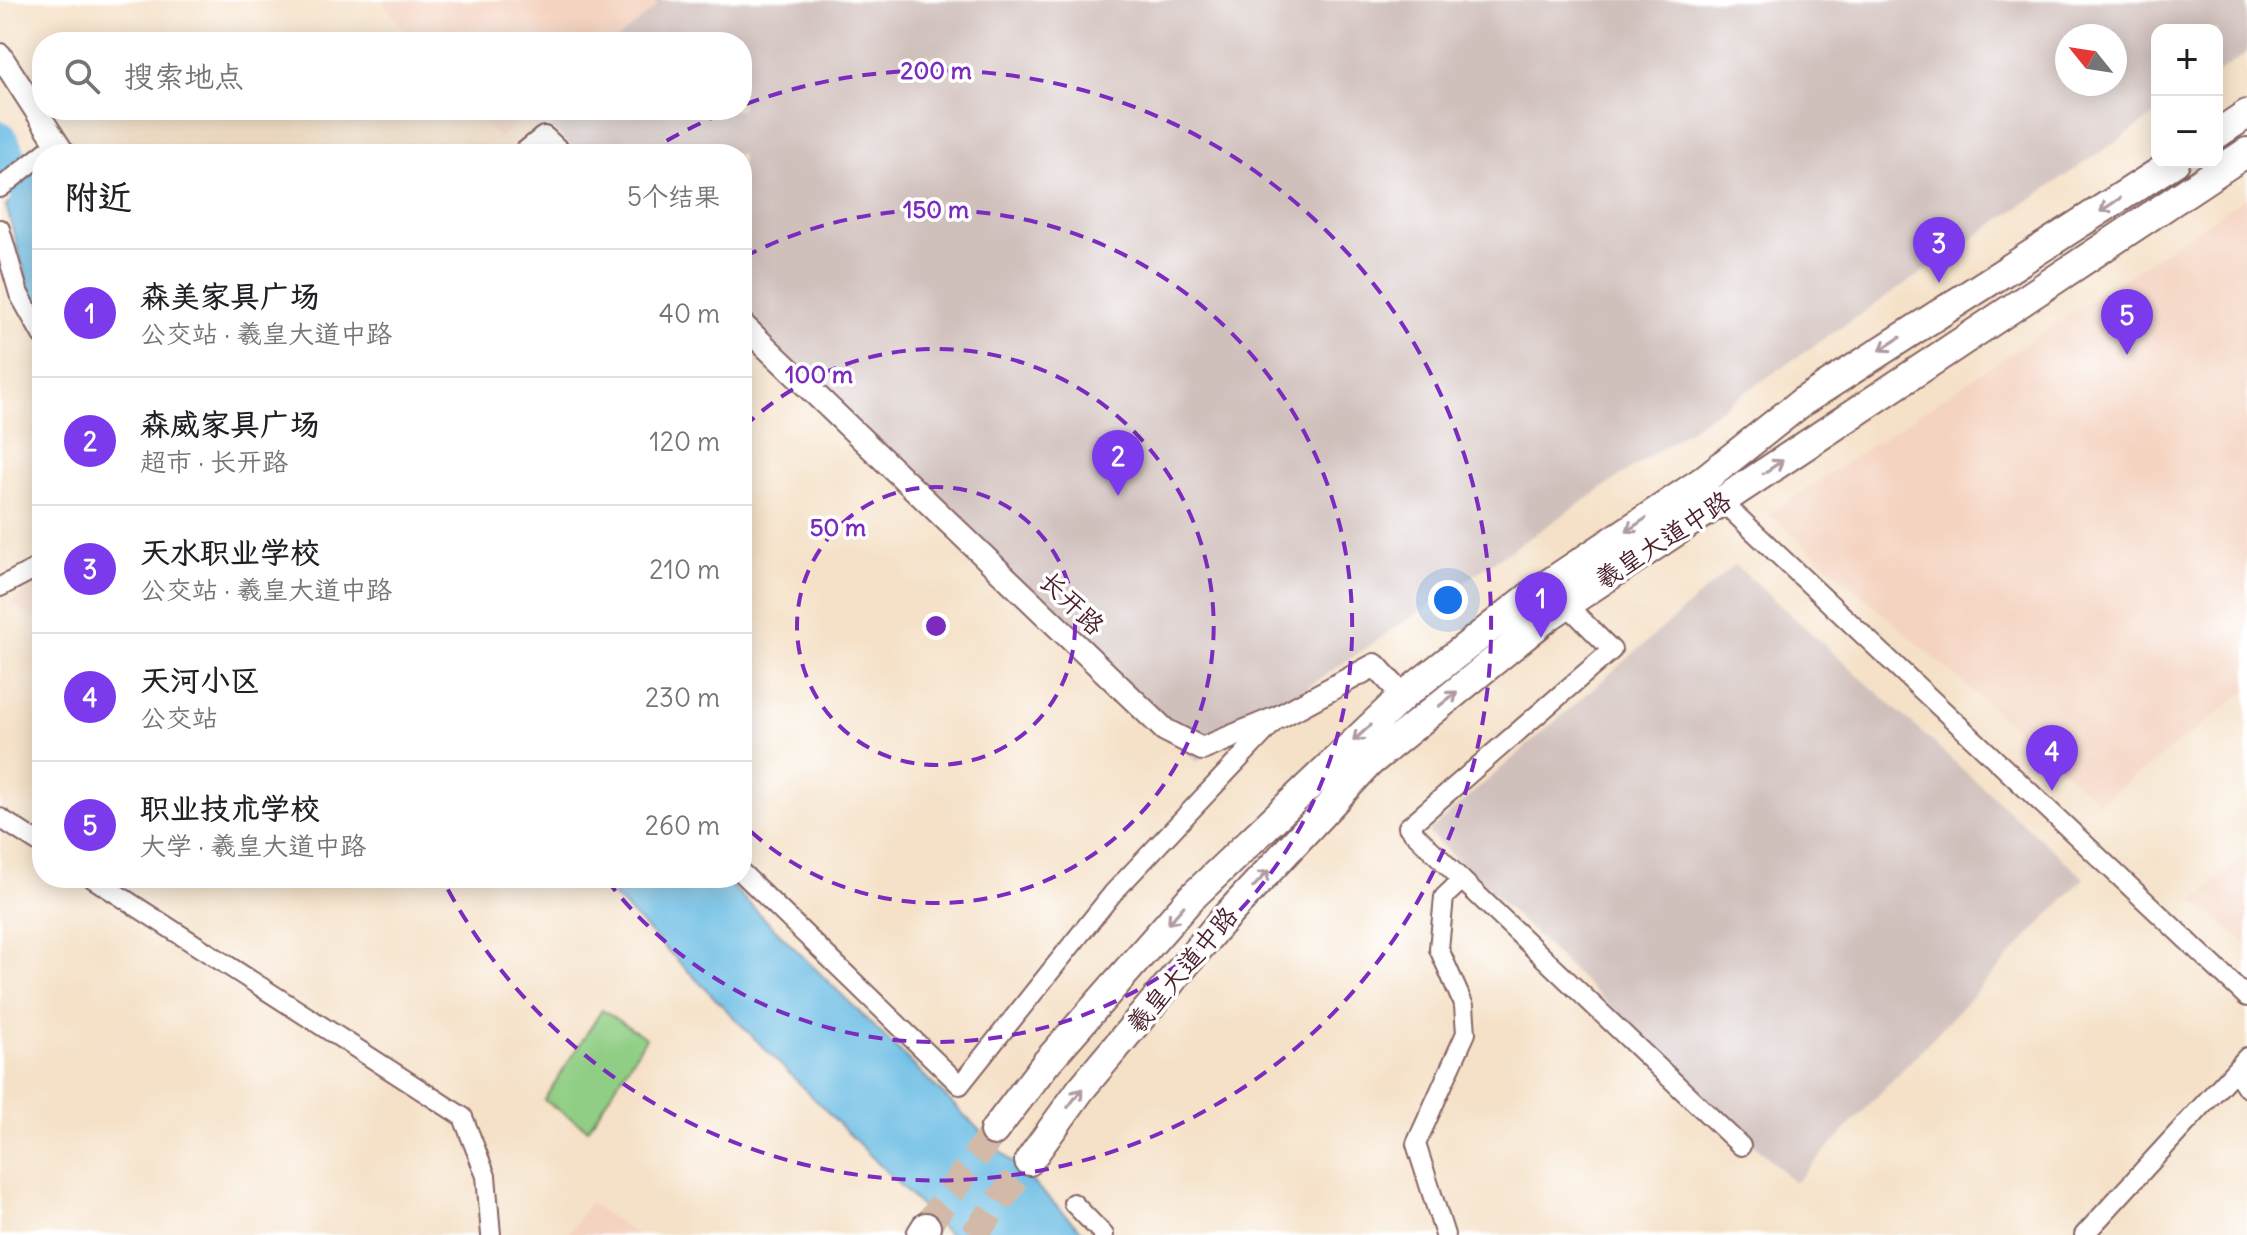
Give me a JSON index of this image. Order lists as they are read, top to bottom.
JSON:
{
  "streets": {
    "main road": ["羲皇大道中路"],
    "street": ["长开路"]
  },
  "crossings": [
    ["羲皇大道中路", "长开路"]
  ],
  "north": "top left",
  "page": {
    "map_buttons": ["+", "−"],
    "search": "搜索地点",
    "heading": ["附近", "5个结果"],
    "pins": [
      "3",
      "5",
      "2",
      "1",
      "4"
    ],
    "list": [
      {
        "mark": "1",
        "name": "森美家具广场",
        "note": "公交站 · 羲皇大道中路",
        "value": "40 m"
      },
      {
        "mark": "2",
        "name": "森威家具广场",
        "note": "超市 · 长开路",
        "value": "120 m"
      },
      {
        "mark": "3",
        "name": "天水职业学校",
        "note": "公交站 · 羲皇大道中路",
        "value": "210 m"
      },
      {
        "mark": "4",
        "name": "天河小区",
        "note": "公交站",
        "value": "230 m"
      },
      {
        "mark": "5",
        "name": "职业技术学校",
        "note": "大学 · 羲皇大道中路",
        "value": "260 m"
      }
    ]
  },
  "rings": [
    "200 m",
    "150 m",
    "100 m",
    "50 m"
  ]
}
